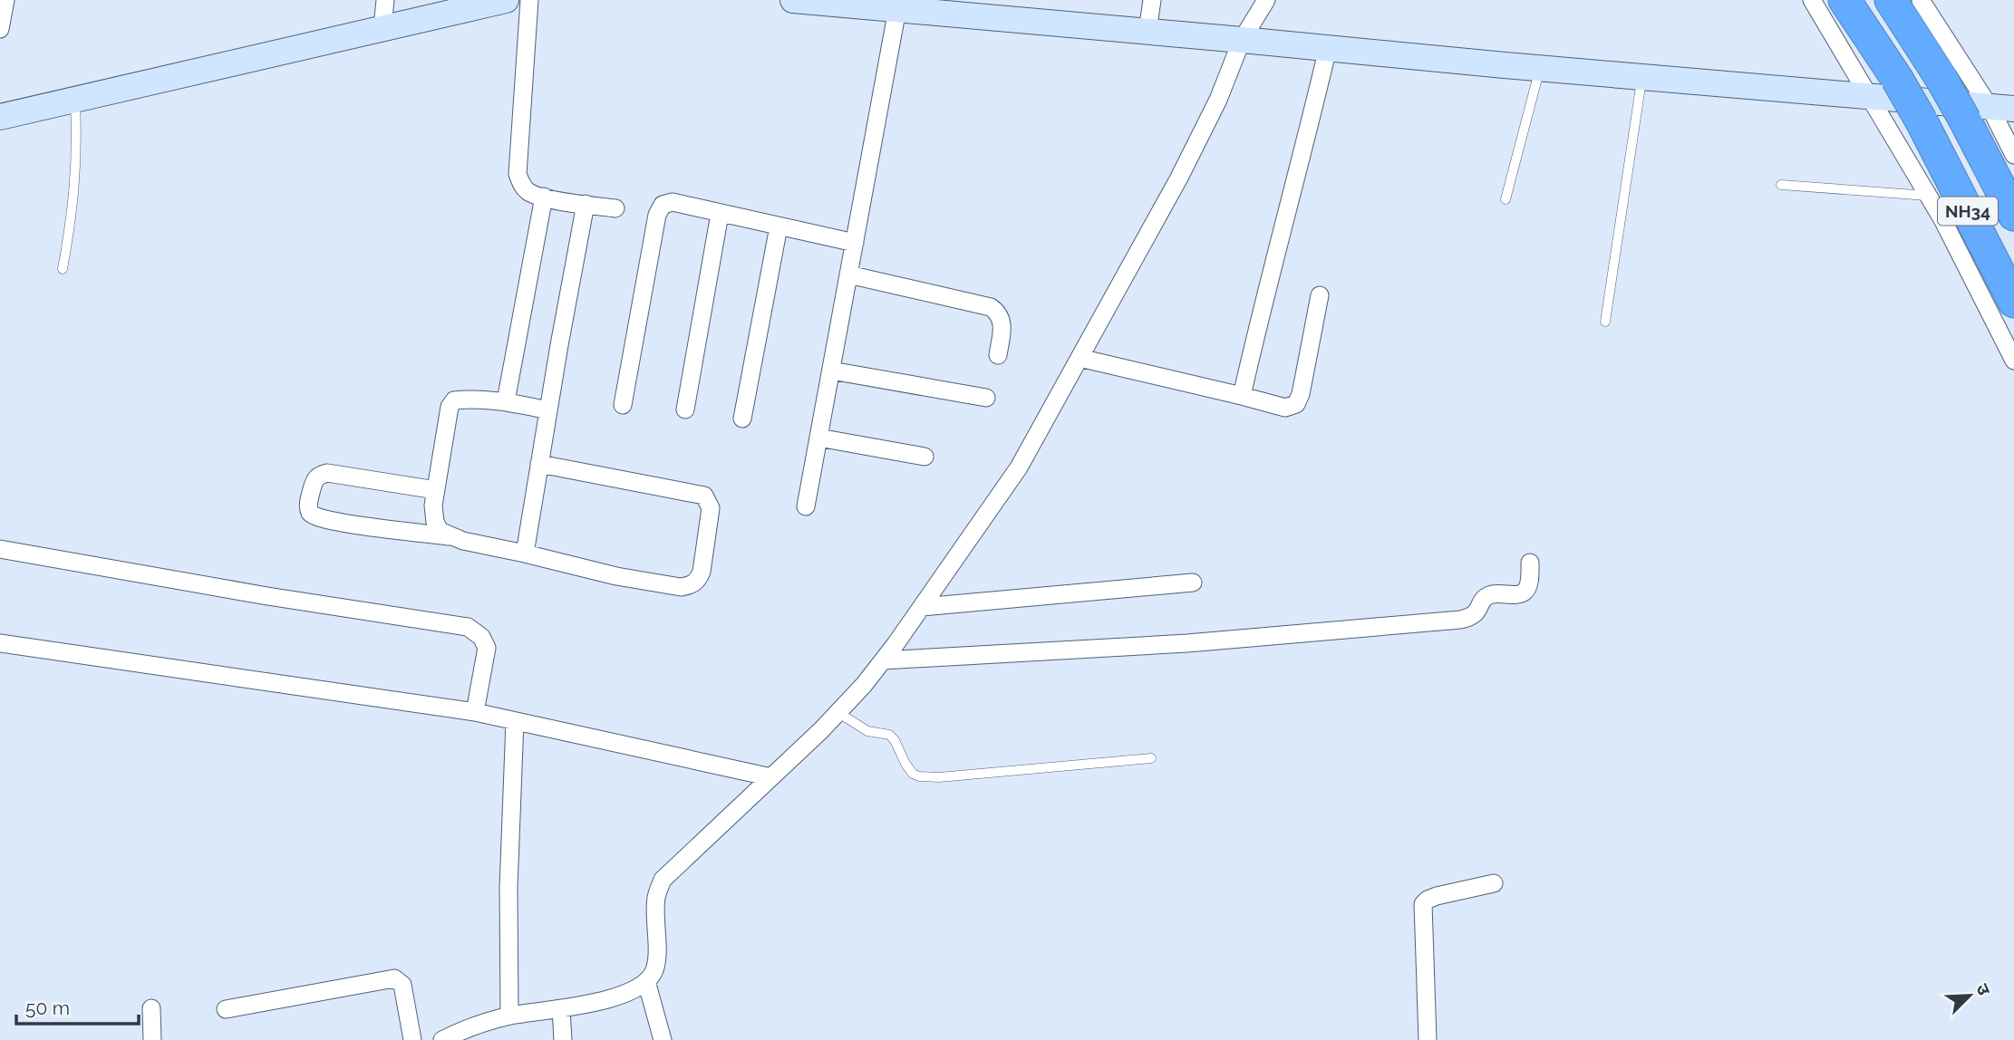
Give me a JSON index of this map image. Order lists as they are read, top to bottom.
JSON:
{
  "streets": {
    "highway": ["NH34"]
  },
  "scale_bar": "50 m",
  "north": "top right"
}
